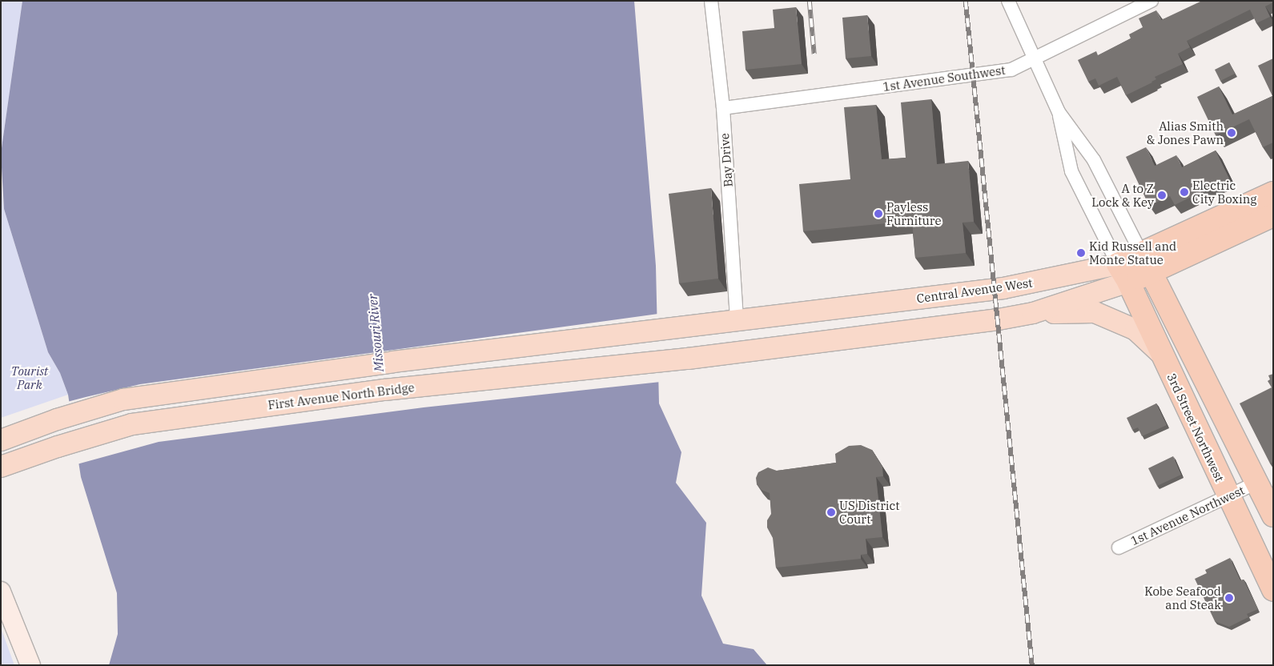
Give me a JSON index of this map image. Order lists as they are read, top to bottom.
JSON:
{
  "streets": {
    "highway": ["Central Avenue West", "3rd Street Northwest"],
    "main road": ["First Avenue North Bridge"],
    "street": ["1st Avenue Southwest", "Bay Drive", "1st Avenue Northwest"]
  },
  "crossings": [
    ["1st Avenue Southwest", "Bay Drive"],
    ["Bay Drive", "Central Avenue West"],
    ["Central Avenue West", "First Avenue North Bridge"],
    ["Central Avenue West", "3rd Street Northwest"],
    ["3rd Street Northwest", "1st Avenue Northwest"]
  ],
  "water": ["Missouri River"],
  "parks": ["Tourist Park"],
  "places": [
    "Alias Smith & Jones Pawn",
    "Electric City Boxing",
    "A to Z Lock & Key",
    "Payless Furniture",
    "Kid Russell and Monte Statue",
    "US District Court",
    "Kobe Seafood and Steak"
  ]
}
